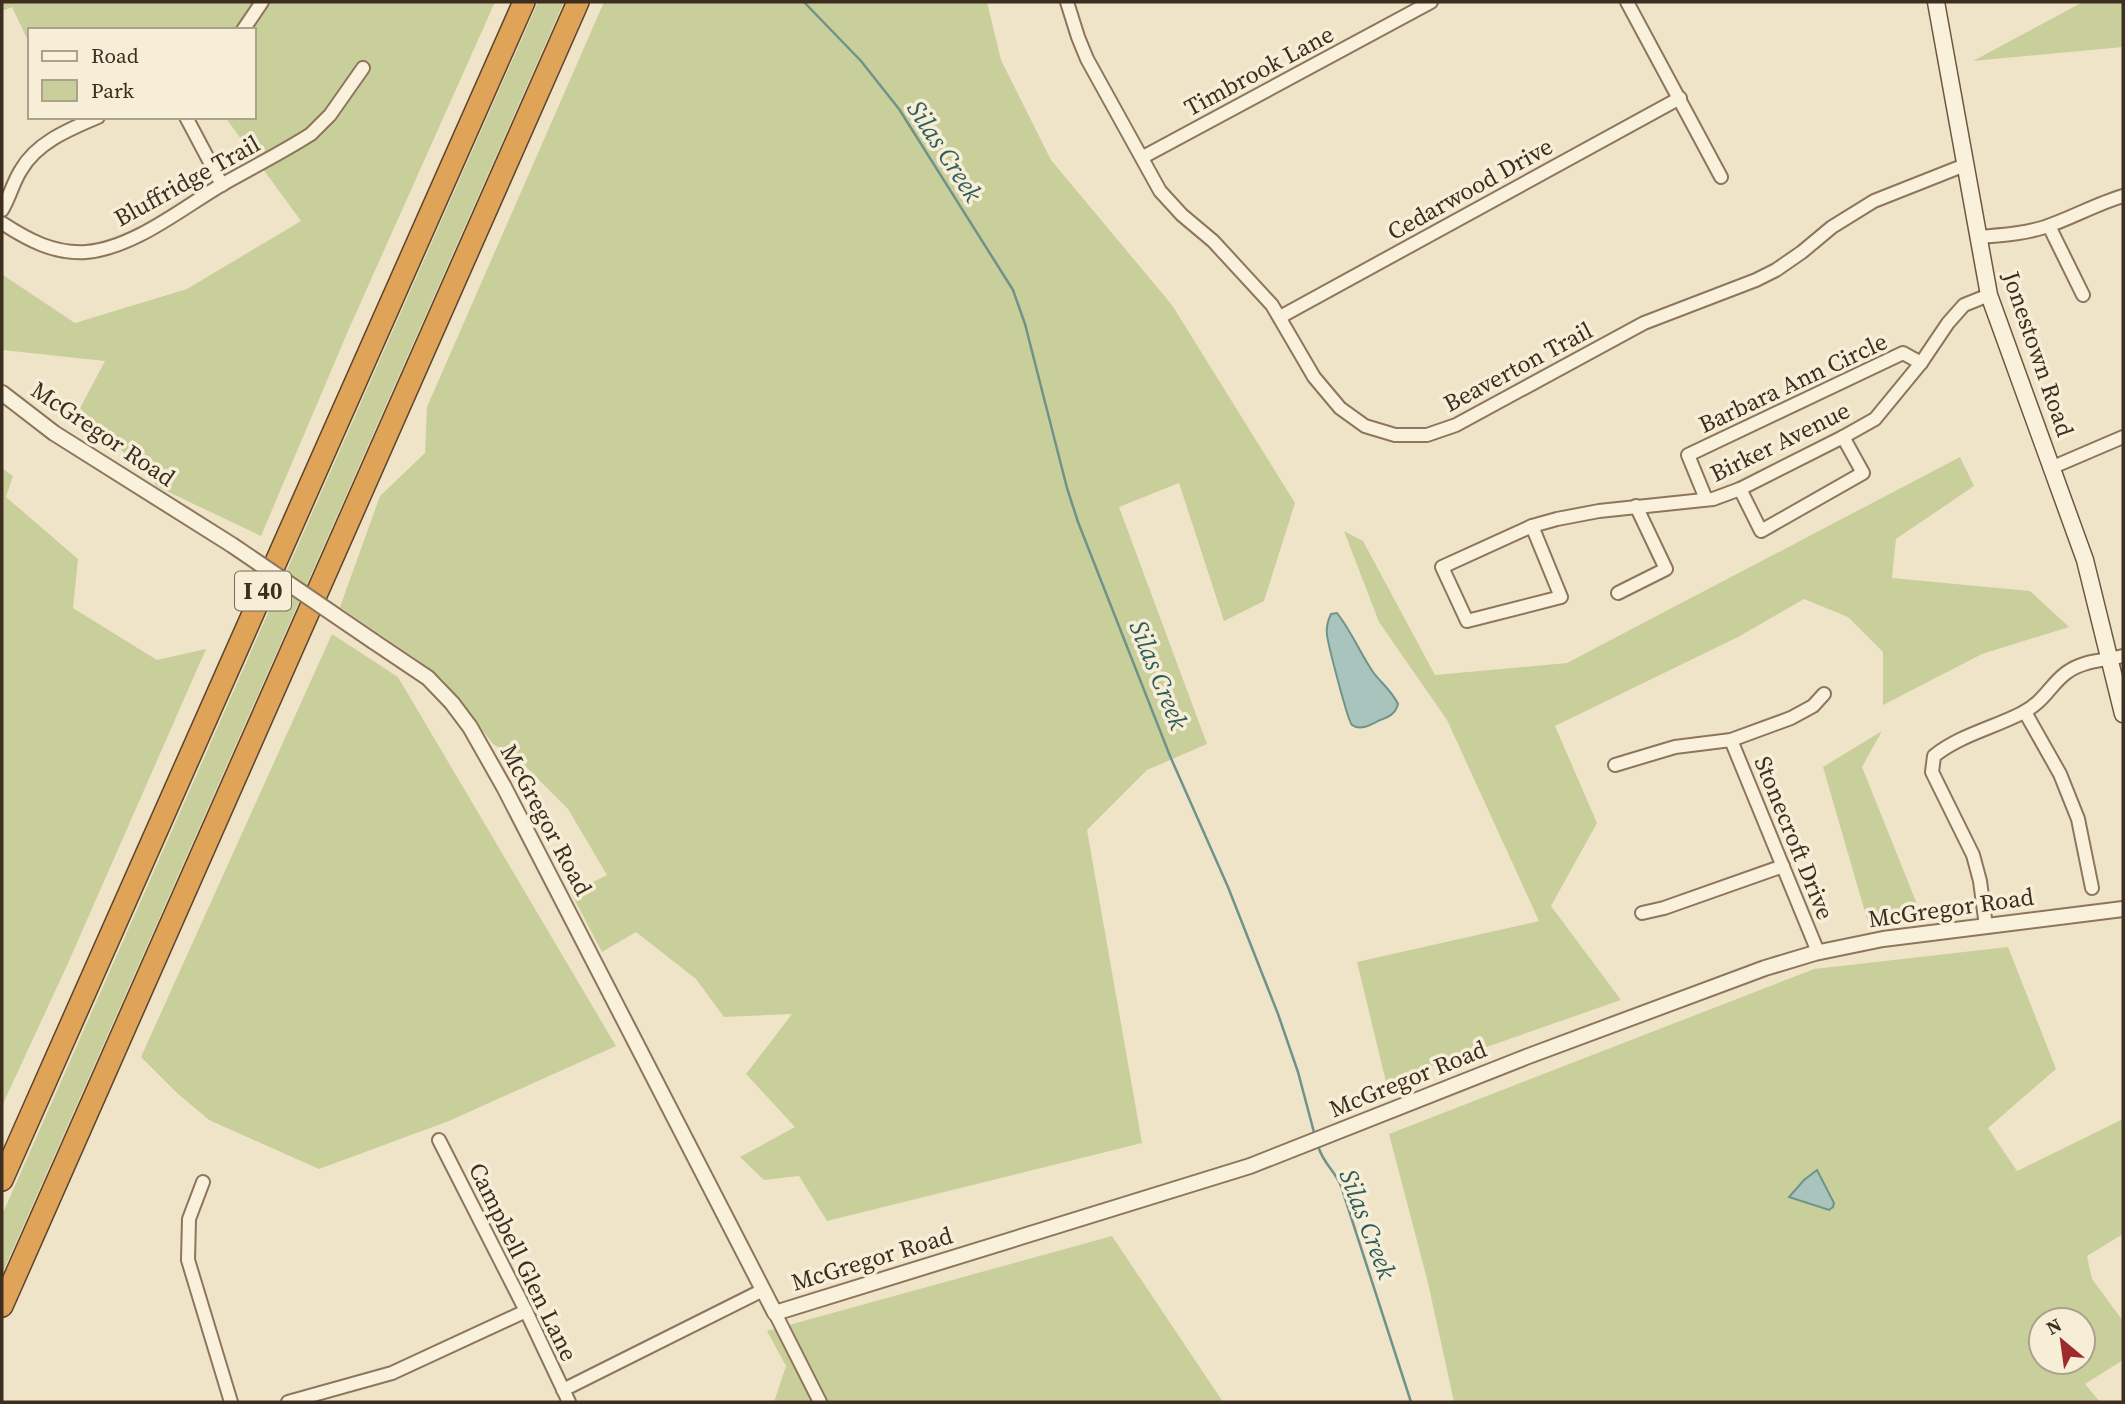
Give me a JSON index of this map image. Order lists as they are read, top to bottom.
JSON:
{
  "streets": {
    "highway": ["I 40"],
    "main road": ["Jonestown Road"],
    "street": [
      "Timbrook Lane",
      "Bluffridge Trail",
      "Cedarwood Drive",
      "Beaverton Trail",
      "Barbara Ann Circle",
      "McGregor Road",
      "Birker Avenue",
      "Stonecroft Drive",
      "Campbell Glen Lane"
    ]
  },
  "crossings": [
    ["Timbrook Lane", "Beaverton Trail"],
    ["Cedarwood Drive", "Beaverton Trail"],
    ["Jonestown Road", "Beaverton Trail"],
    ["Jonestown Road", "Birker Avenue"],
    ["Barbara Ann Circle", "Birker Avenue"],
    ["McGregor Road", "Stonecroft Drive"]
  ],
  "water": ["Silas Creek"],
  "legend": ["Road", "Park"],
  "north": "top left"
}
